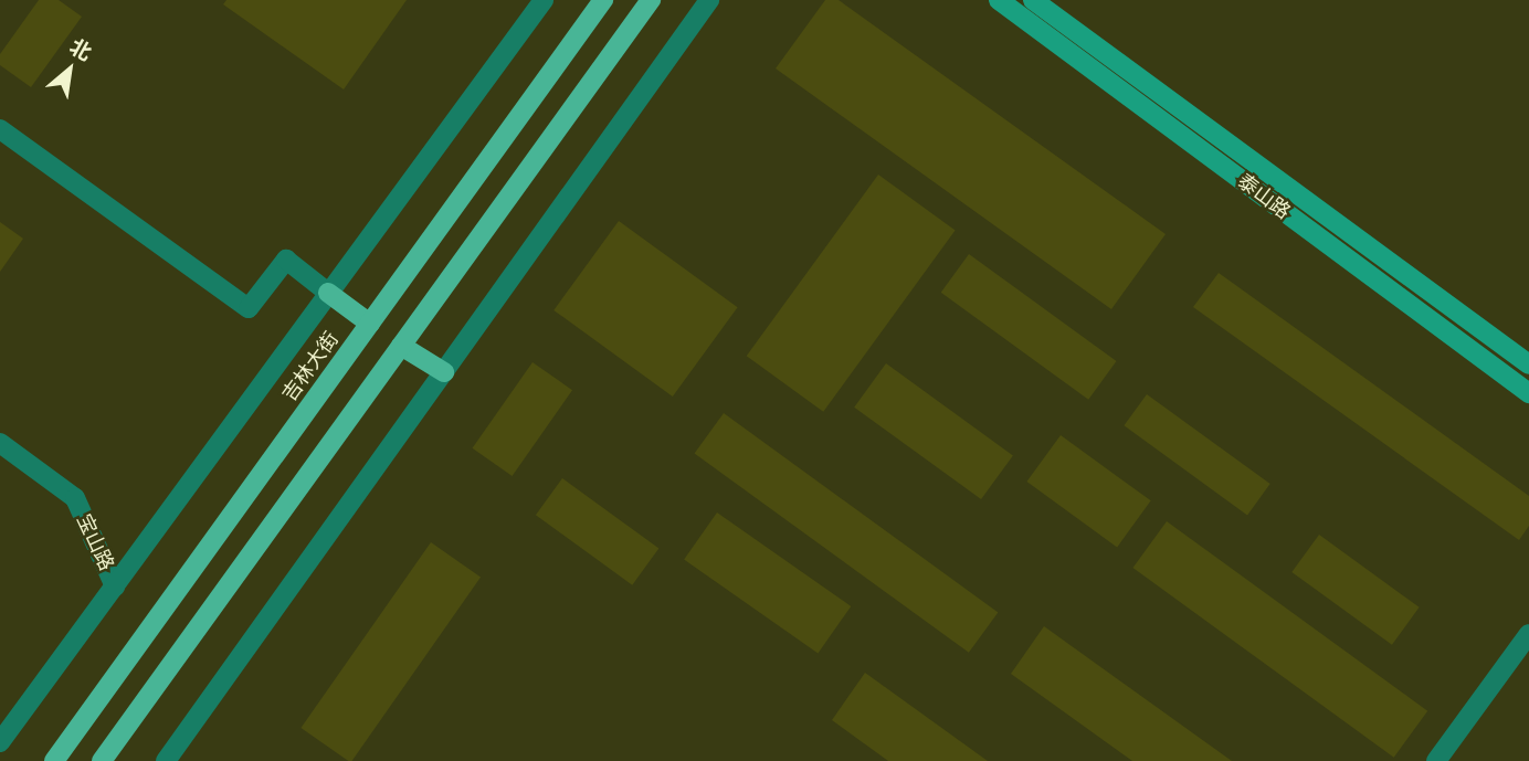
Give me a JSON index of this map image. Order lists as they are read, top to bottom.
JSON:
{
  "streets": {
    "main road": ["泰山路", "吉林大街"],
    "street": ["宝山路"]
  },
  "crossings": [
    ["吉林大街", "宝山路"]
  ],
  "north": "top right"
}
